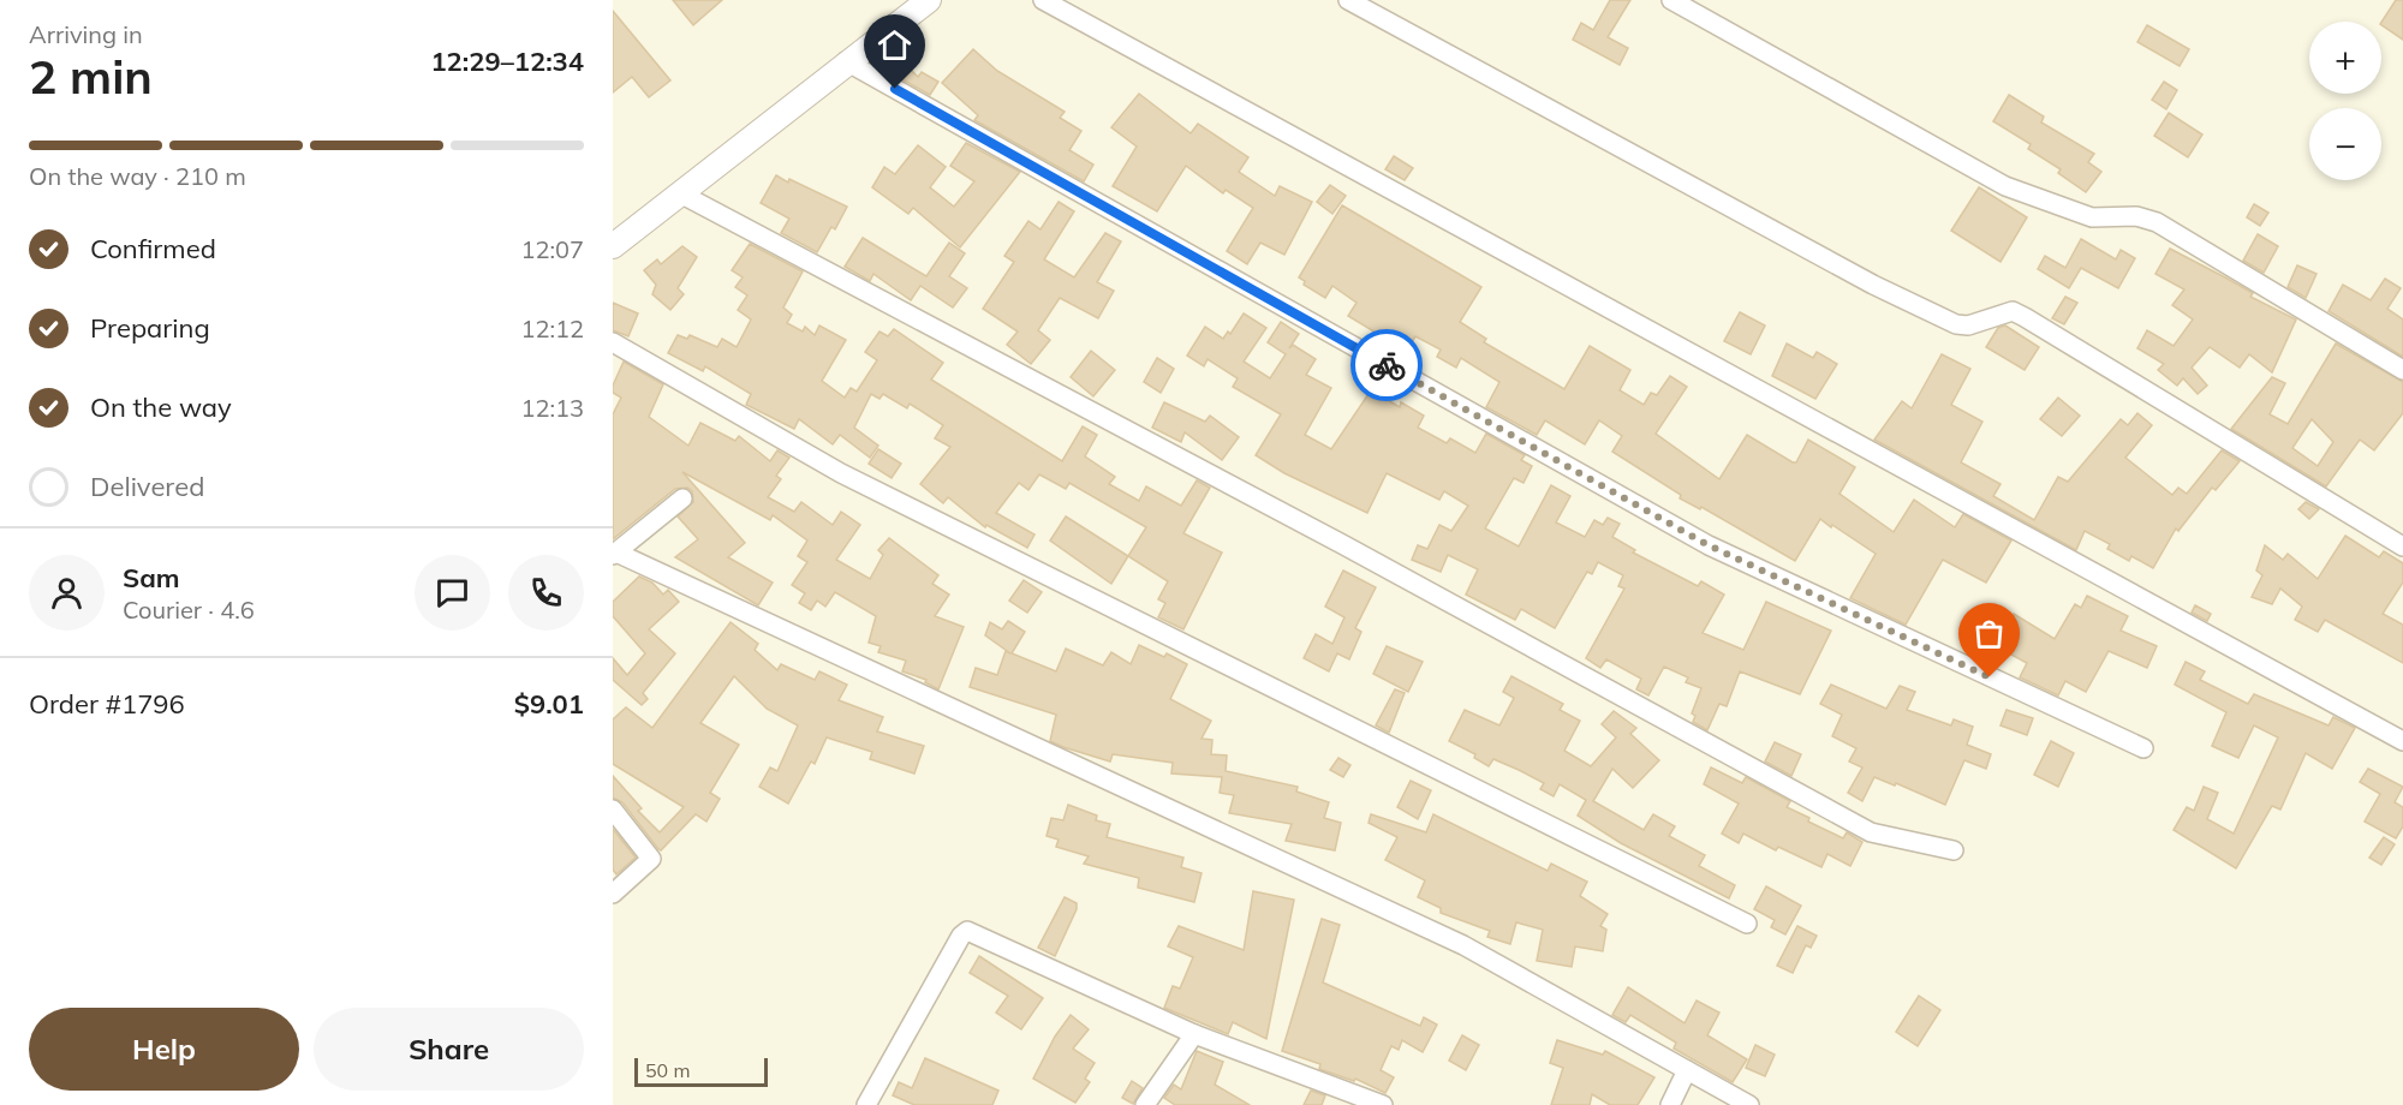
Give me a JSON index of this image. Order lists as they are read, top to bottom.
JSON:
{
  "scale_bar": "50 m",
  "page": {
    "heading": ["2 min", "Arriving in", "12:29–12:34"],
    "panel": [
      "Sam",
      "Courier · 4.6",
      "Order #1796",
      "$9.01"
    ],
    "map_buttons": ["+", "−"],
    "bar": "On the way · 210 m",
    "list": [
      ["Confirmed", "12:07"],
      ["Preparing", "12:12"],
      ["On the way", "12:13"],
      "Delivered"
    ],
    "buttons": ["Help", "Share"],
    "scale": "50 m"
  }
}
